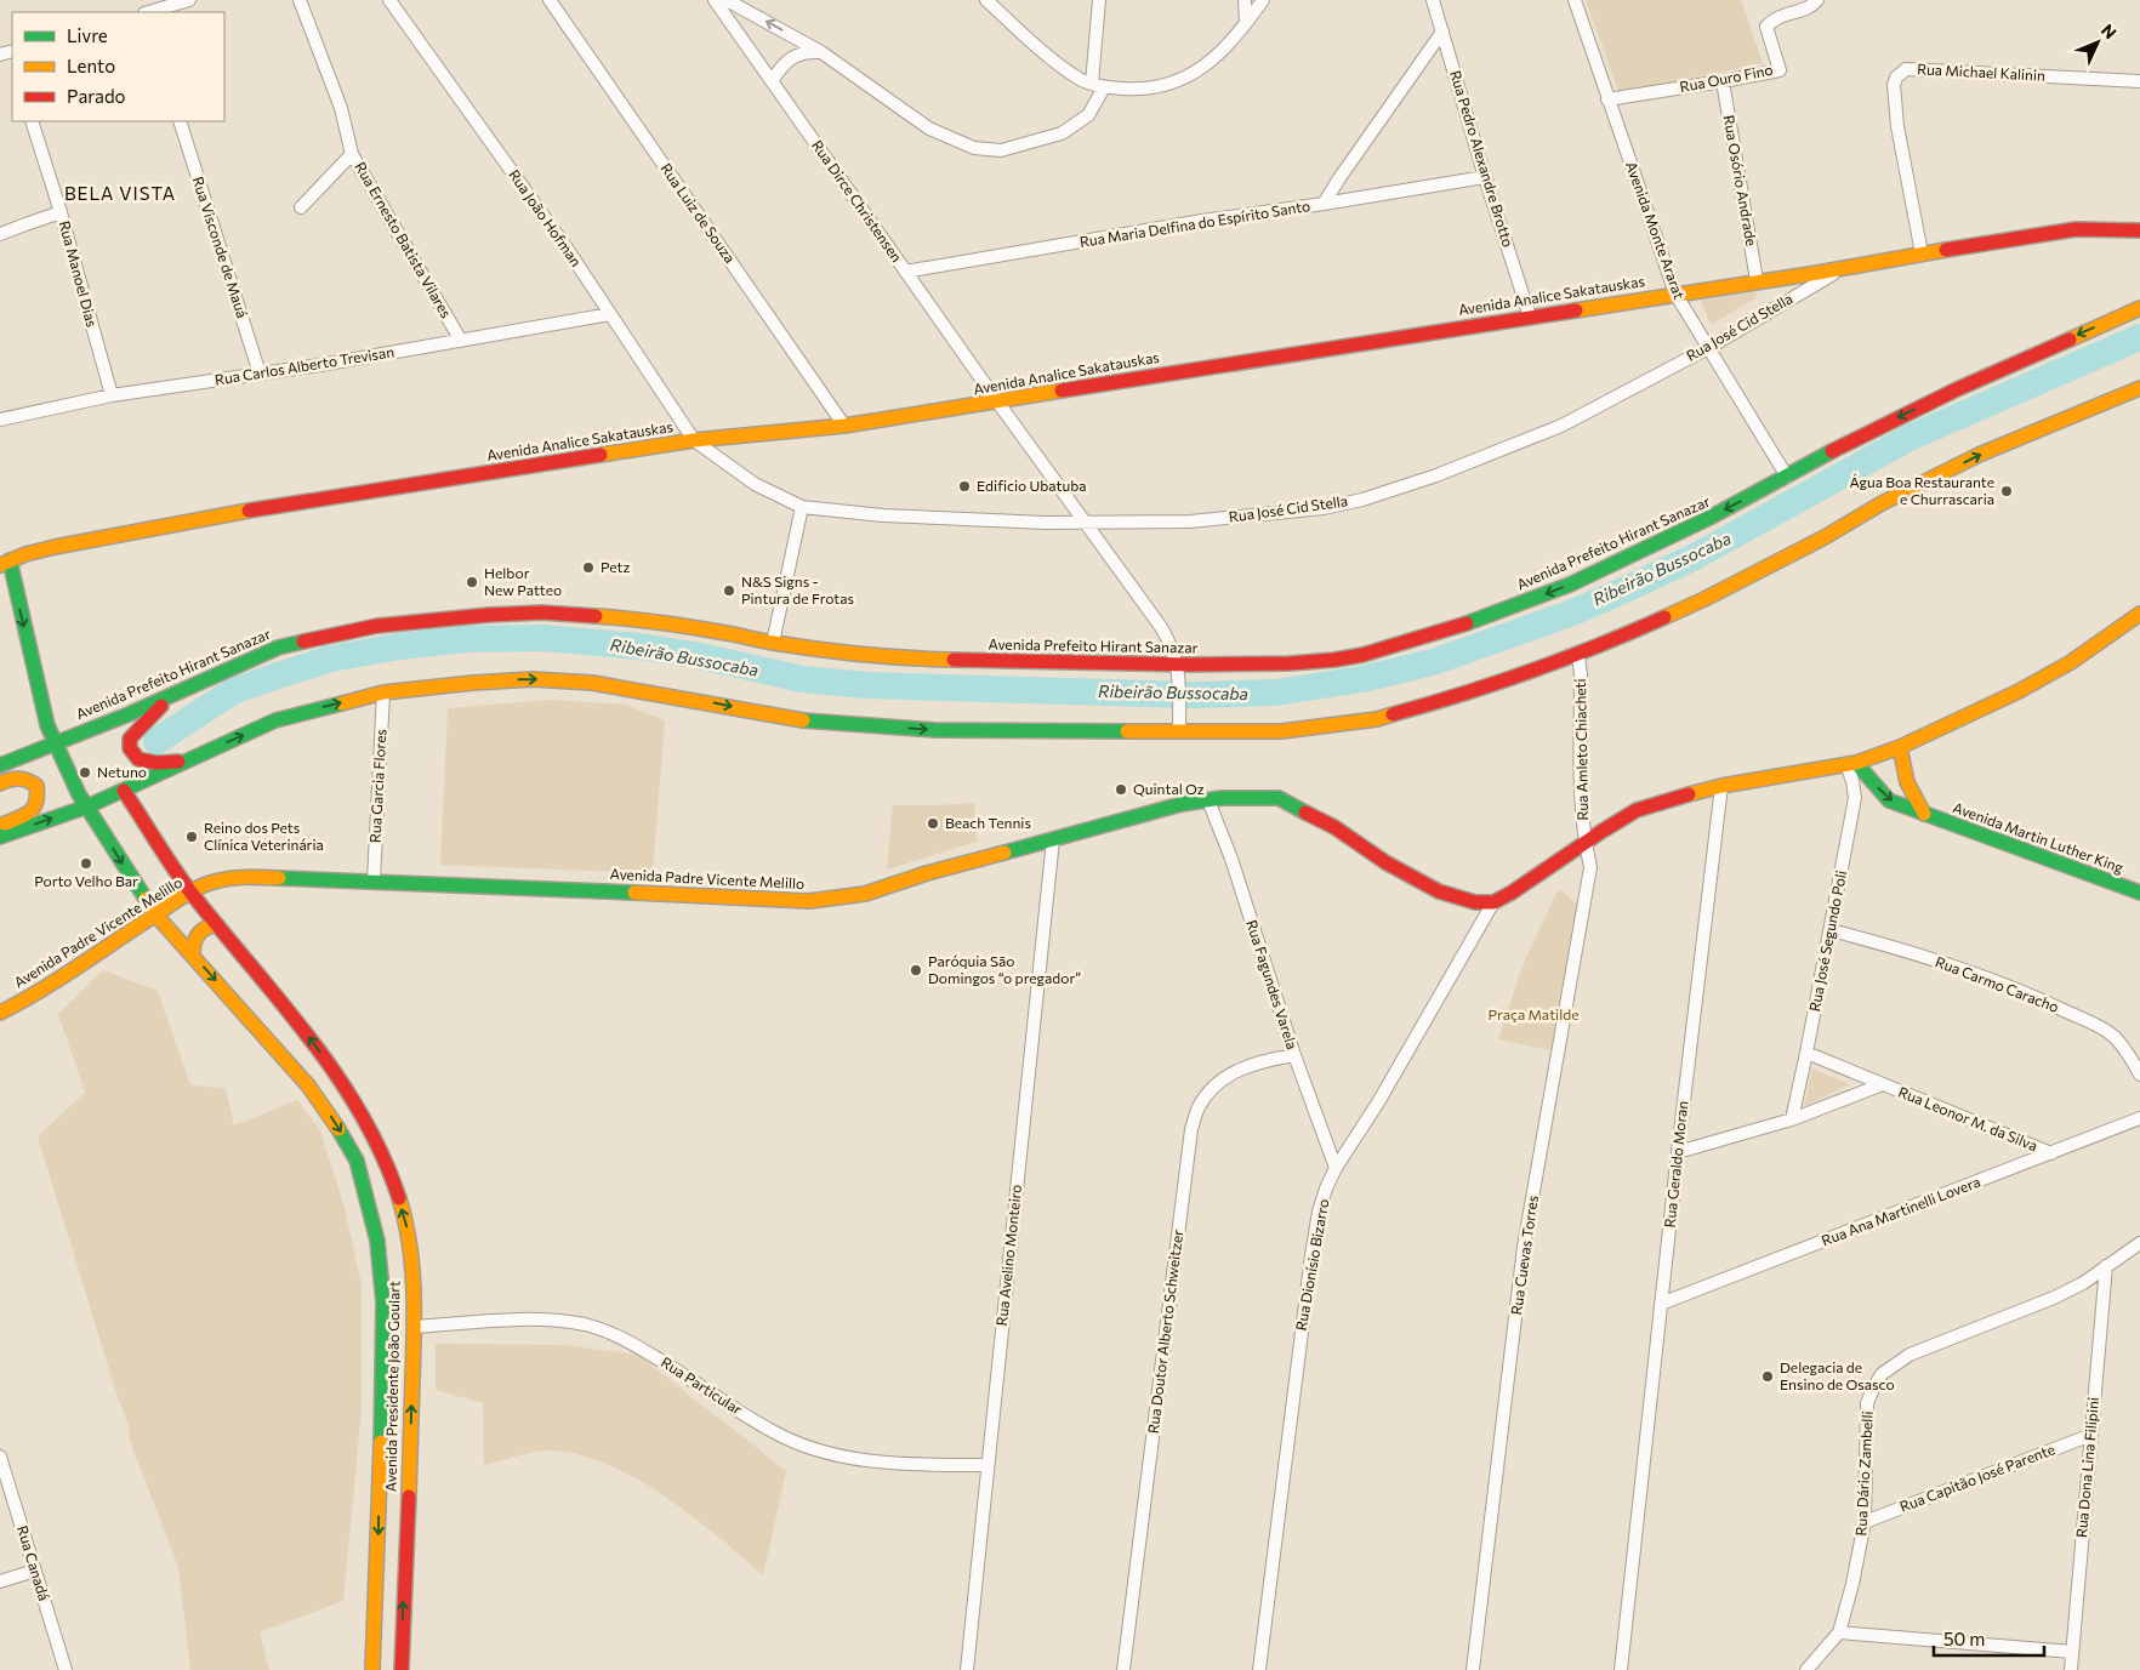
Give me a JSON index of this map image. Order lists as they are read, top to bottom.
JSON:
{
  "streets": {
    "main road": [
      "Avenida Analice Sakatauskas",
      "Avenida Prefeito Hirant Sanazar",
      "Avenida Martin Luther King",
      "Avenida Padre Vicente Melillo",
      "Avenida Presidente João Goulart"
    ],
    "street": [
      "Rua Michael Kalinin",
      "Rua Ouro Fino",
      "Rua Pedro Alexandre Brotto",
      "Rua Osório Andrade",
      "Rua Dirce Christensen",
      "Rua Luiz de Souza",
      "Rua João Hofman",
      "Rua Maria Delfina do Espírito Santo",
      "Avenida Monte Ararat",
      "Rua Ernesto Batista Vilares",
      "Rua Visconde de Mauá",
      "Rua Manoel Dias",
      "Rua José Cid Stella",
      "Rua Carlos Alberto Trevisan",
      "Rua Amleto Chiacheti",
      "Rua Garcia Flores",
      "Rua José Segundo Poli",
      "Rua Fagundes Varela",
      "Rua Carmo Caracho",
      "Rua Leonor M. da Silva",
      "Rua Geraldo Moran",
      "Rua Ana Martinelli Lovera",
      "Rua Avelino Monteiro",
      "Rua Cuevas Torres",
      "Rua Dionísio Bizarro",
      "Rua Doutor Alberto Schweitzer",
      "Rua Particular",
      "Rua Dona Lina Filipini",
      "Rua Dário Zambelli",
      "Rua Capitão José Parente",
      "Rua Canadá"
    ]
  },
  "crossings": [
    ["Rua Michael Kalinin", "Avenida Analice Sakatauskas"],
    ["Rua Ouro Fino", "Rua Osório Andrade"],
    ["Rua Ouro Fino", "Avenida Monte Ararat"],
    ["Rua Pedro Alexandre Brotto", "Rua Maria Delfina do Espírito Santo"],
    ["Rua Pedro Alexandre Brotto", "Avenida Analice Sakatauskas"],
    ["Rua Osório Andrade", "Avenida Analice Sakatauskas"],
    ["Rua Dirce Christensen", "Rua Maria Delfina do Espírito Santo"],
    ["Rua Dirce Christensen", "Avenida Analice Sakatauskas"],
    ["Rua Dirce Christensen", "Rua José Cid Stella"],
    ["Rua Dirce Christensen", "Avenida Prefeito Hirant Sanazar"],
    ["Rua Luiz de Souza", "Avenida Analice Sakatauskas"],
    ["Rua João Hofman", "Avenida Analice Sakatauskas"],
    ["Rua João Hofman", "Rua José Cid Stella"],
    ["Rua João Hofman", "Rua Carlos Alberto Trevisan"],
    ["Avenida Monte Ararat", "Avenida Analice Sakatauskas"],
    ["Avenida Monte Ararat", "Rua José Cid Stella"],
    ["Avenida Monte Ararat", "Avenida Prefeito Hirant Sanazar"],
    ["Rua Ernesto Batista Vilares", "Rua Carlos Alberto Trevisan"],
    ["Rua Visconde de Mauá", "Rua Carlos Alberto Trevisan"],
    ["Rua Manoel Dias", "Rua Carlos Alberto Trevisan"],
    ["Avenida Analice Sakatauskas", "Rua José Cid Stella"],
    ["Avenida Analice Sakatauskas", "Avenida Presidente João Goulart"],
    ["Avenida Prefeito Hirant Sanazar", "Avenida Presidente João Goulart"],
    ["Rua Amleto Chiacheti", "Rua Cuevas Torres"],
    ["Rua Garcia Flores", "Avenida Padre Vicente Melillo"],
    ["Avenida Martin Luther King", "Rua José Segundo Poli"],
    ["Avenida Padre Vicente Melillo", "Rua Fagundes Varela"],
    ["Avenida Padre Vicente Melillo", "Rua Avelino Monteiro"],
    ["Avenida Padre Vicente Melillo", "Rua Dionísio Bizarro"],
    ["Avenida Padre Vicente Melillo", "Avenida Presidente João Goulart"],
    ["Rua José Segundo Poli", "Rua Carmo Caracho"],
    ["Rua José Segundo Poli", "Rua Leonor M. da Silva"],
    ["Rua Fagundes Varela", "Rua Dionísio Bizarro"],
    ["Rua Fagundes Varela", "Rua Doutor Alberto Schweitzer"],
    ["Rua Leonor M. da Silva", "Rua Ana Martinelli Lovera"],
    ["Rua Geraldo Moran", "Rua Ana Martinelli Lovera"],
    ["Rua Avelino Monteiro", "Rua Particular"],
    ["Avenida Presidente João Goulart", "Rua Particular"],
    ["Rua Dona Lina Filipini", "Rua Dário Zambelli"],
    ["Rua Dona Lina Filipini", "Rua Capitão José Parente"],
    ["Rua Dário Zambelli", "Rua Capitão José Parente"]
  ],
  "districts": ["BELA VISTA"],
  "water": ["Ribeirão Bussocaba"],
  "parks": ["Praça Matilde"],
  "places": [
    "Edificio Ubatuba",
    "Água Boa Restaurante e Churrascaria",
    "Petz",
    "Helbor New Patteo",
    "N&S Signs - Pintura de Frotas",
    "Netuno",
    "Quintal Oz",
    "Beach Tennis",
    "Reino dos Pets Clínica Veterinária",
    "Porto Velho Bar",
    "Paróquia São Domingos “o pregador”",
    "Delegacia de Ensino de Osasco"
  ],
  "legend": ["Livre", "Lento", "Parado"],
  "scale_bar": "50 m",
  "north": "top right"
}
